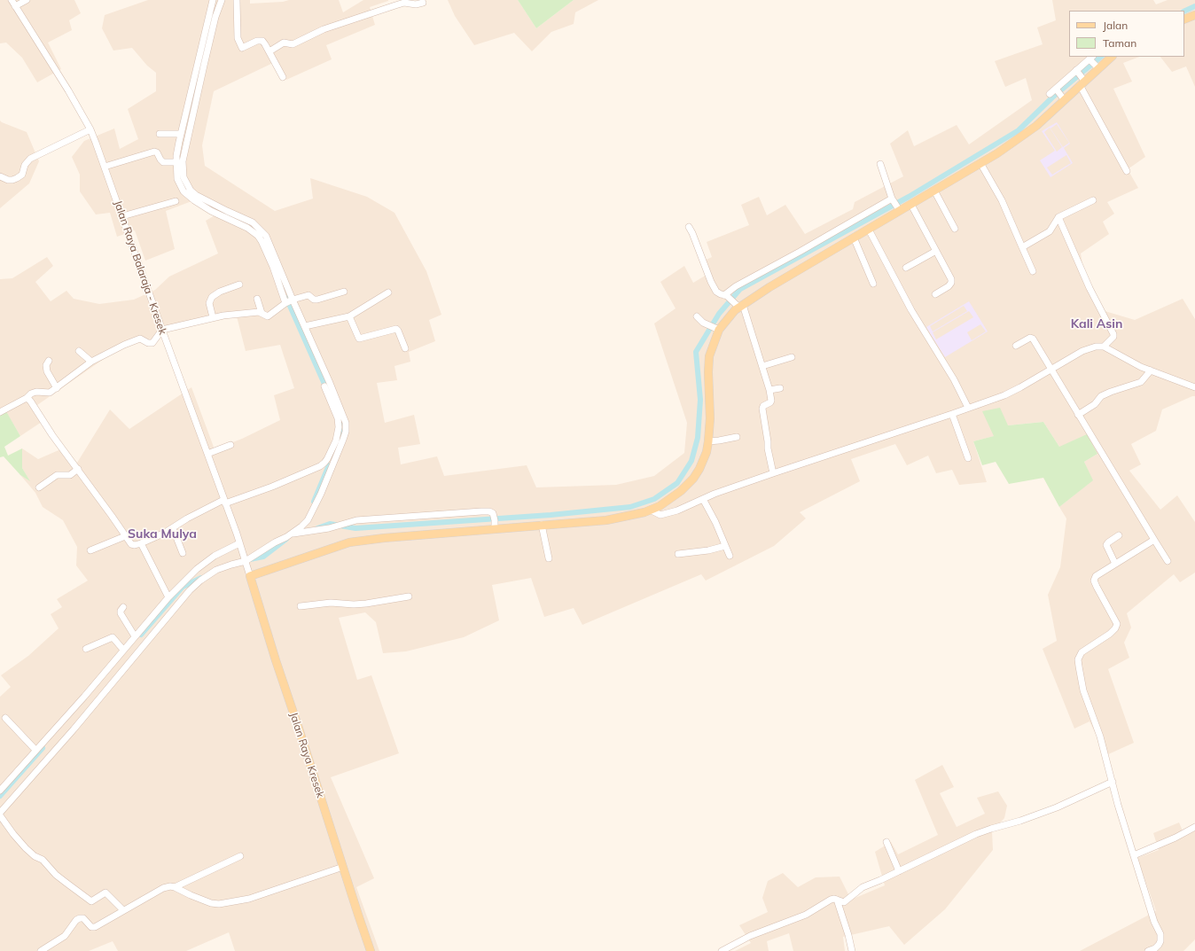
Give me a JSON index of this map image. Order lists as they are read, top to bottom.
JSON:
{
  "streets": {
    "main road": ["Jalan Raya Kresek"],
    "street": ["Jalan Raya Balaraja - Kresek"]
  },
  "crossings": [
    ["Jalan Raya Balaraja - Kresek", "Jalan Raya Kresek"]
  ],
  "districts": ["Kali Asin", "Suka Mulya"],
  "legend": ["Jalan", "Taman"]
}
